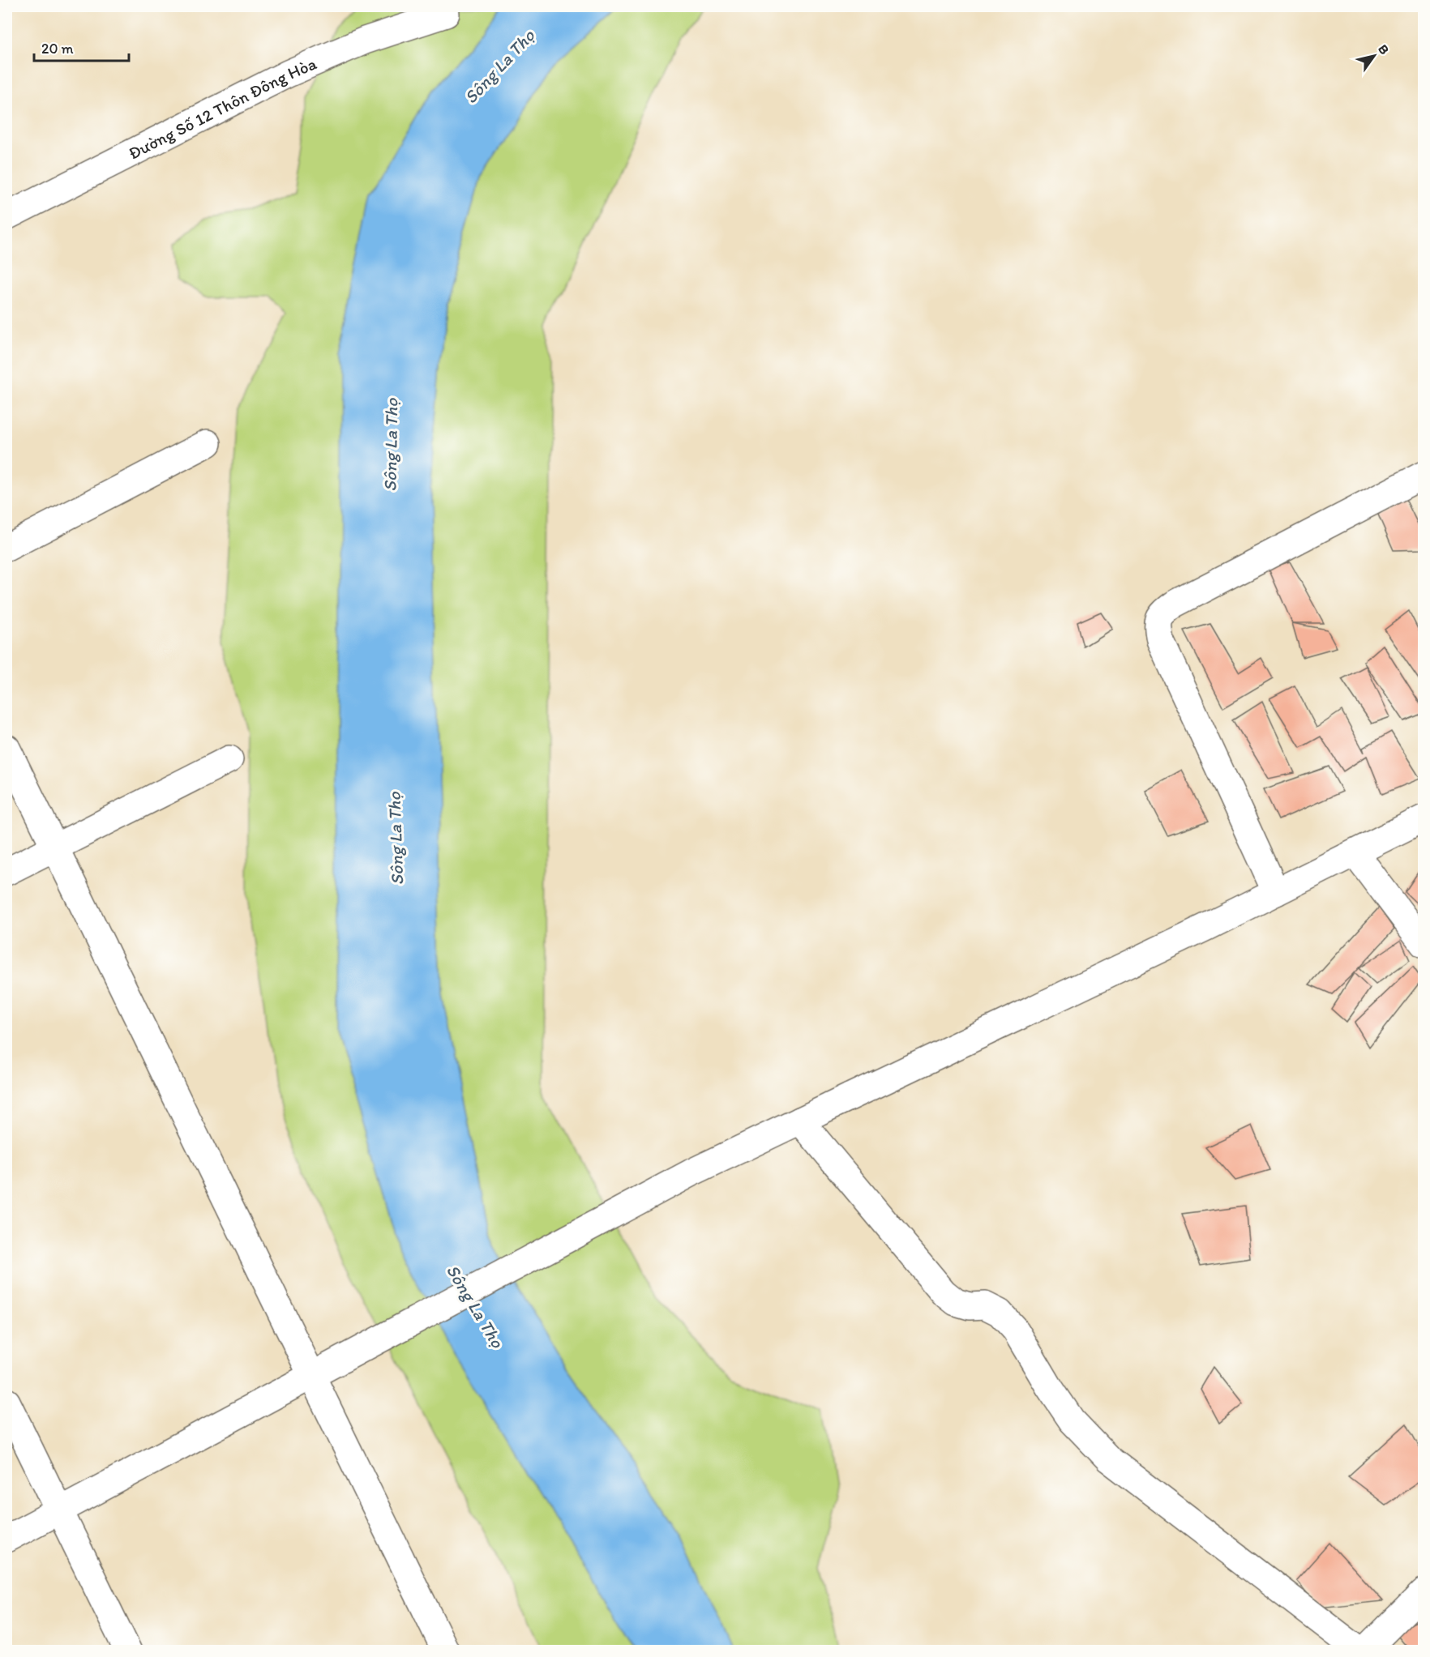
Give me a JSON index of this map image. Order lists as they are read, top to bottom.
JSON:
{
  "streets": {
    "street": ["Đường Số 12 Thôn Đông Hòa"]
  },
  "water": ["Sông La Thọ"],
  "scale_bar": "20 m",
  "north": "top right"
}
